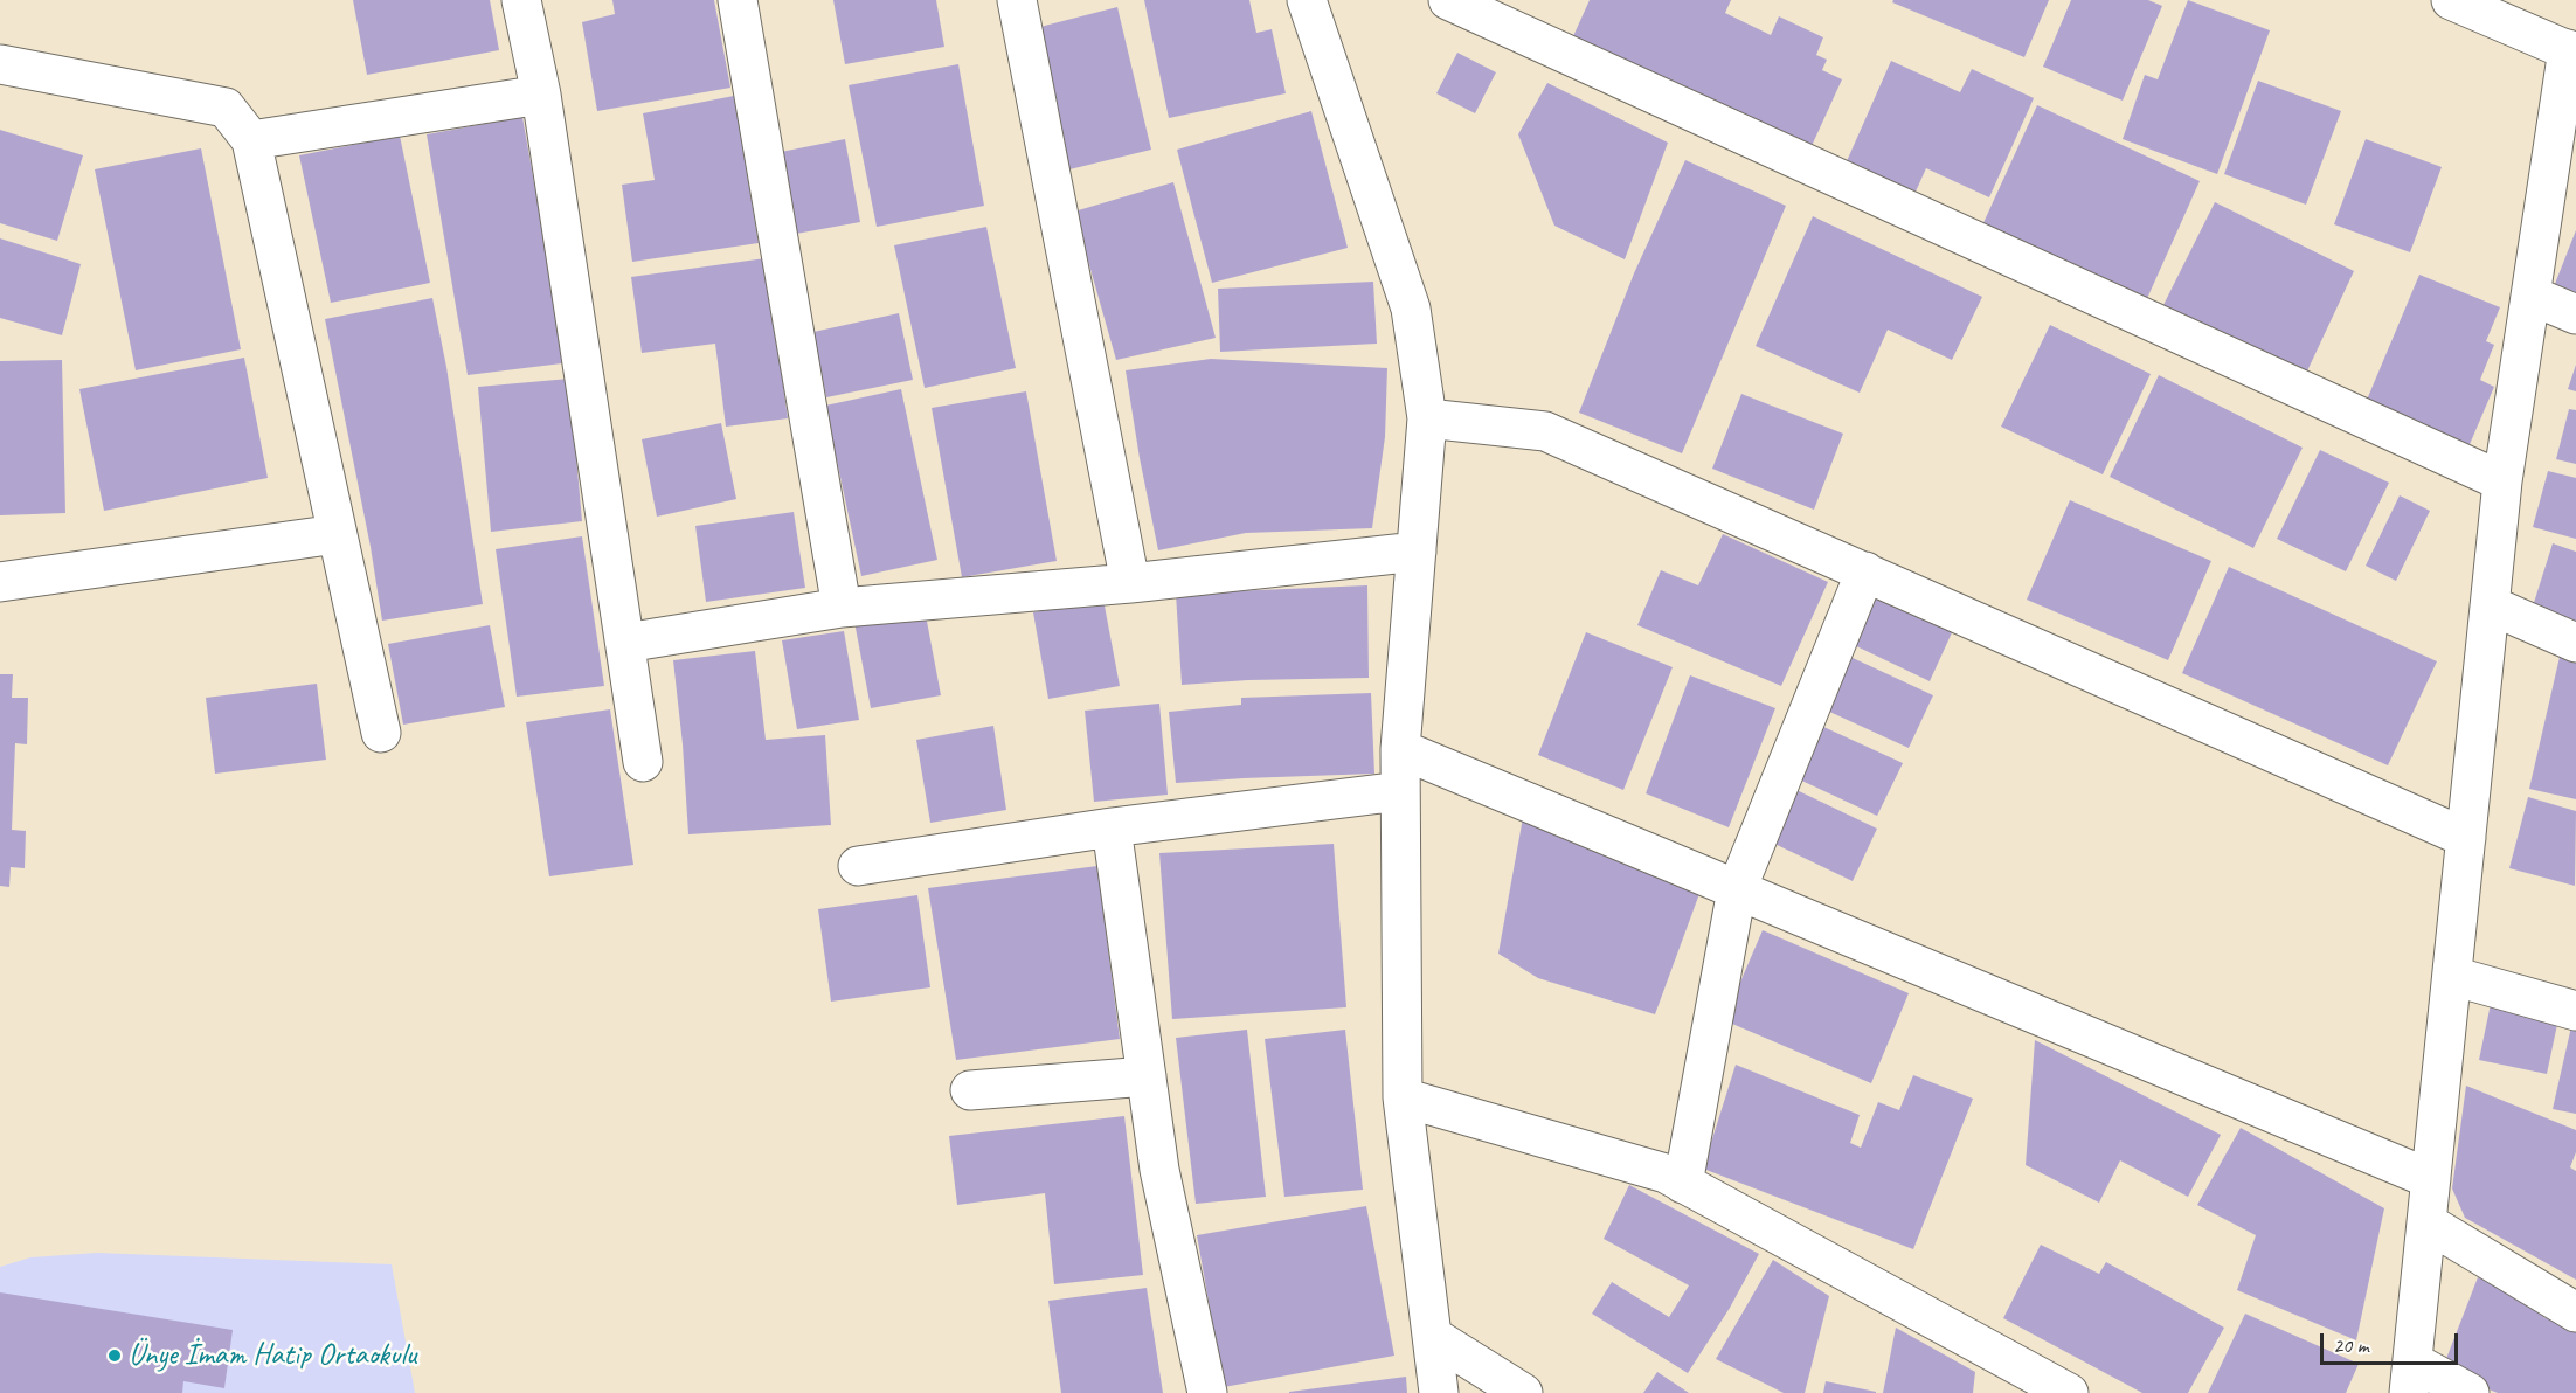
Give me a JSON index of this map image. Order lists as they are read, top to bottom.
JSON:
{
  "places": ["Ünye İmam Hatip Ortaokulu"],
  "scale_bar": "20 m"
}
